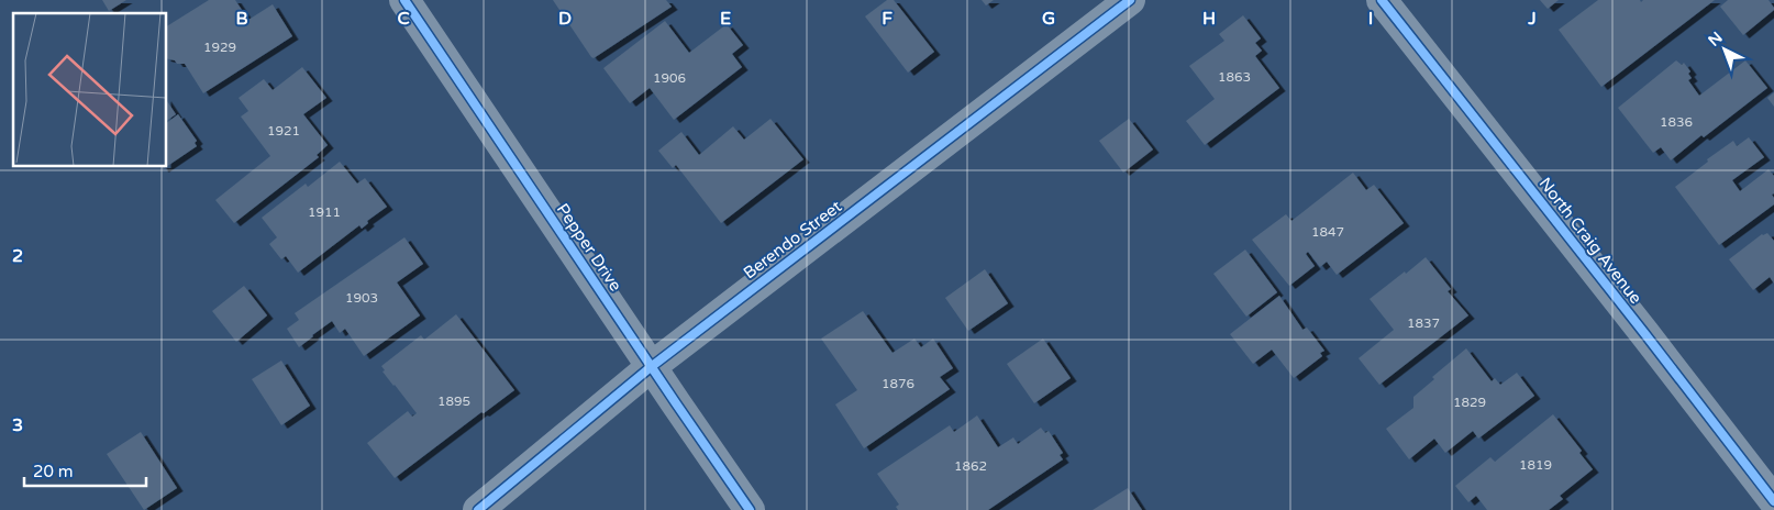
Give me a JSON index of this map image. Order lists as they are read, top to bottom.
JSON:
{
  "streets": {
    "street": ["Berendo Street", "North Craig Avenue", "Pepper Drive"]
  },
  "crossings": [
    ["Berendo Street", "Pepper Drive"]
  ],
  "house_numbers": [
    "1929",
    "1863",
    "1906",
    "1836",
    "1921",
    "1911",
    "1847",
    "1903",
    "1837",
    "1876",
    "1895",
    "1829",
    "1819",
    "1862"
  ],
  "scale_bar": "20 m",
  "north": "top left",
  "grid": {
    "columns": [
      "B",
      "C",
      "D",
      "E",
      "F",
      "G",
      "H",
      "I",
      "J"
    ],
    "rows": ["2", "3"]
  }
}
